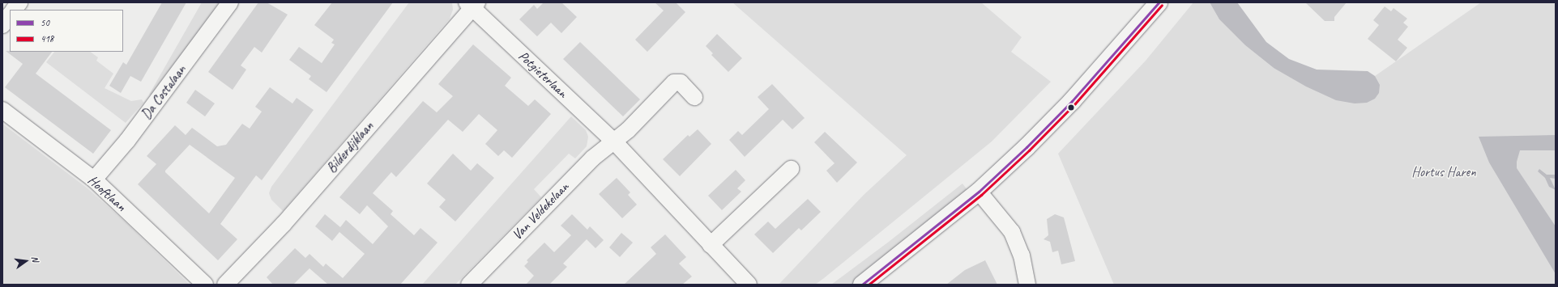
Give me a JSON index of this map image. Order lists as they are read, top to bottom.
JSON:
{
  "streets": {
    "street": [
      "Potgieterlaan",
      "Da Costalaan",
      "Bilderdijklaan",
      "Hooftlaan",
      "Van Veldekelaan"
    ]
  },
  "crossings": [
    ["Potgieterlaan", "Bilderdijklaan"],
    ["Potgieterlaan", "Van Veldekelaan"],
    ["Da Costalaan", "Hooftlaan"]
  ],
  "parks": ["Hortus Haren"],
  "lines": ["transit line 50", "transit line 418"],
  "legend": ["50", "418"],
  "north": "right"
}
